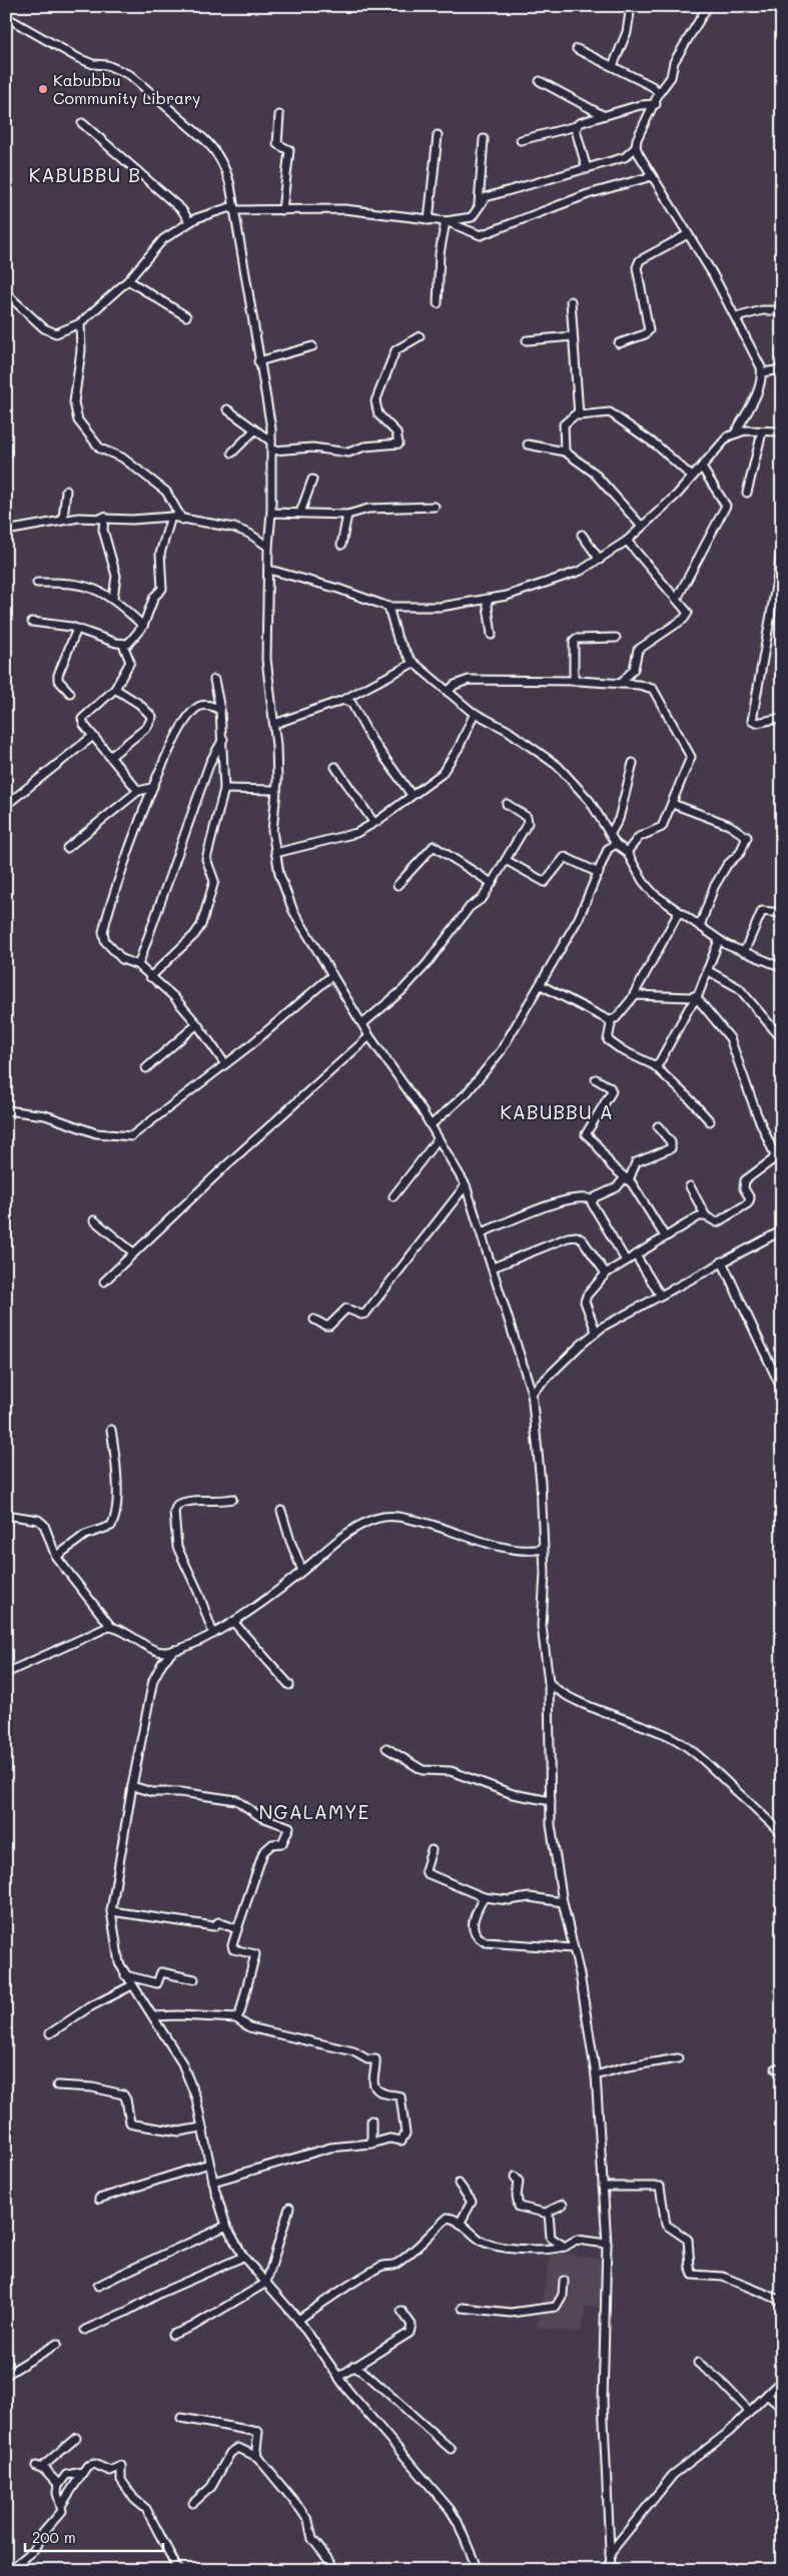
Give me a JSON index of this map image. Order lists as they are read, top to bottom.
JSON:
{
  "districts": ["KABUBBU B", "KABUBBU A", "NGALAMYE"],
  "places": ["Kabubbu Community Library"],
  "scale_bar": "200 m"
}
